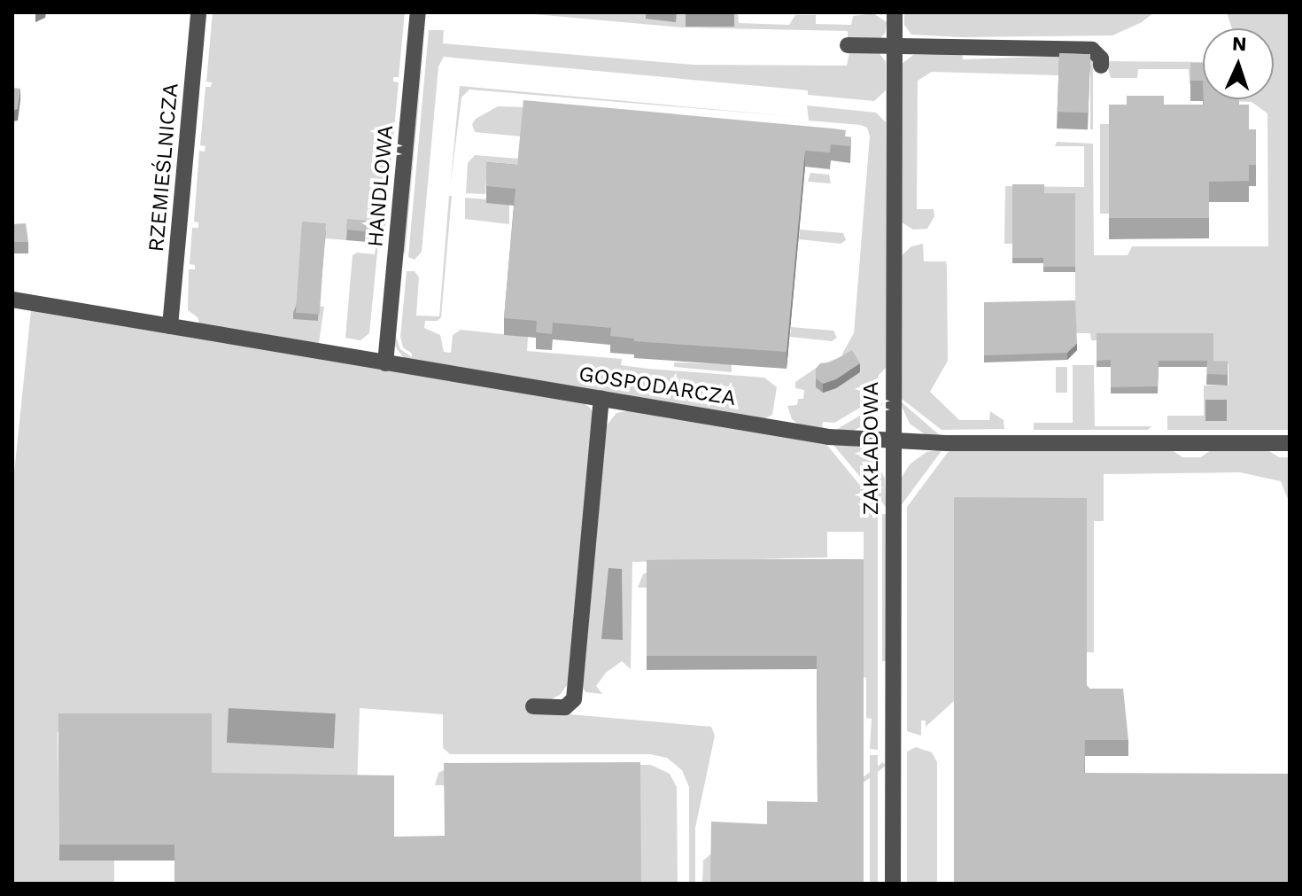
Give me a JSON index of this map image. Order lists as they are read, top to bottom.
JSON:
{
  "streets": {
    "street": [
      "RZEMIEŚLNICZA",
      "HANDLOWA",
      "GOSPODARCZA",
      "ZAKŁADOWA"
    ]
  },
  "crossings": [
    ["RZEMIEŚLNICZA", "GOSPODARCZA"],
    ["HANDLOWA", "GOSPODARCZA"],
    ["GOSPODARCZA", "ZAKŁADOWA"]
  ],
  "north": "top"
}
